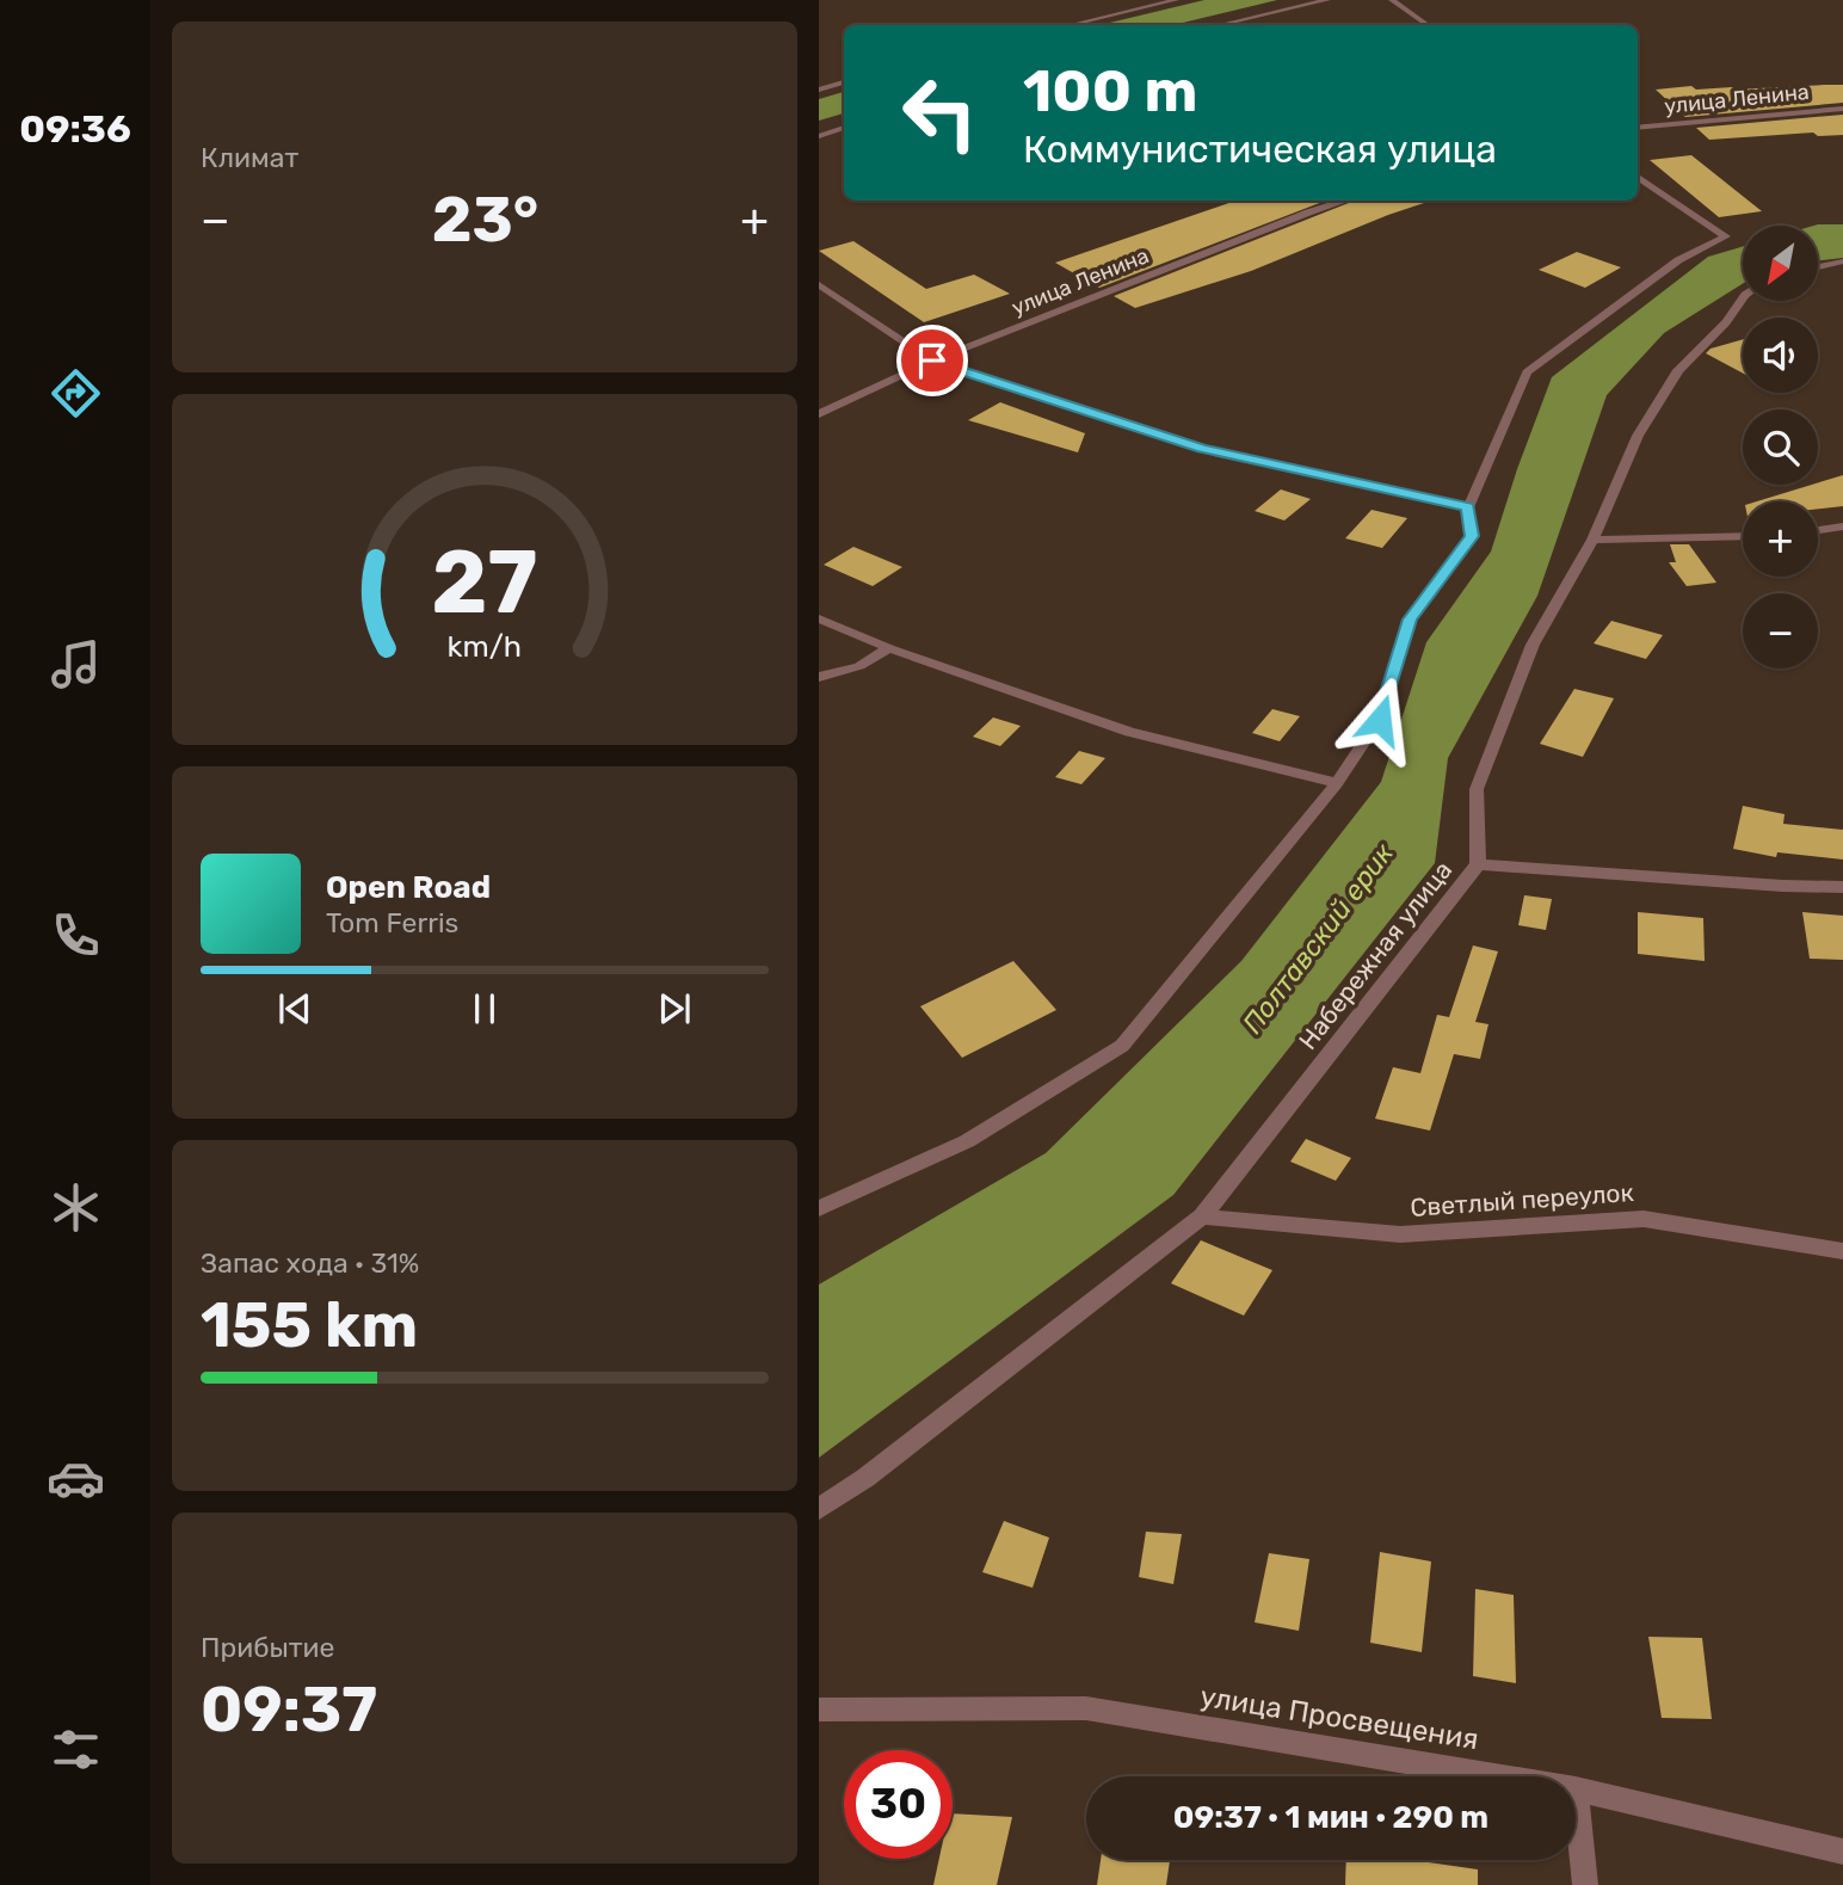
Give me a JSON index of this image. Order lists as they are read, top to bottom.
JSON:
{
  "streets": {
    "street": [
      "улица Ленина",
      "Набережная улица",
      "Светлый переулок",
      "улица Просвещения"
    ]
  },
  "crossings": [
    ["Набережная улица", "Светлый переулок"]
  ],
  "water": ["Полтавский ерик"],
  "north": "bottom left",
  "page": {
    "tabs": "09:36",
    "tile": [
      "Климат",
      ["Запас хода · 31%", "155 km"],
      ["Прибытие", "09:37"]
    ],
    "turn": ["100 m", "Коммунистическая улица"],
    "heat": ["−", "23°", "+"],
    "map_buttons": ["+", "−"],
    "song": ["Open Road", "Tom Ferris"],
    "limit": "30",
    "trip": "09:37 · 1 мин · 290 m",
    "gauge": ["27", "km/h"]
  }
}
